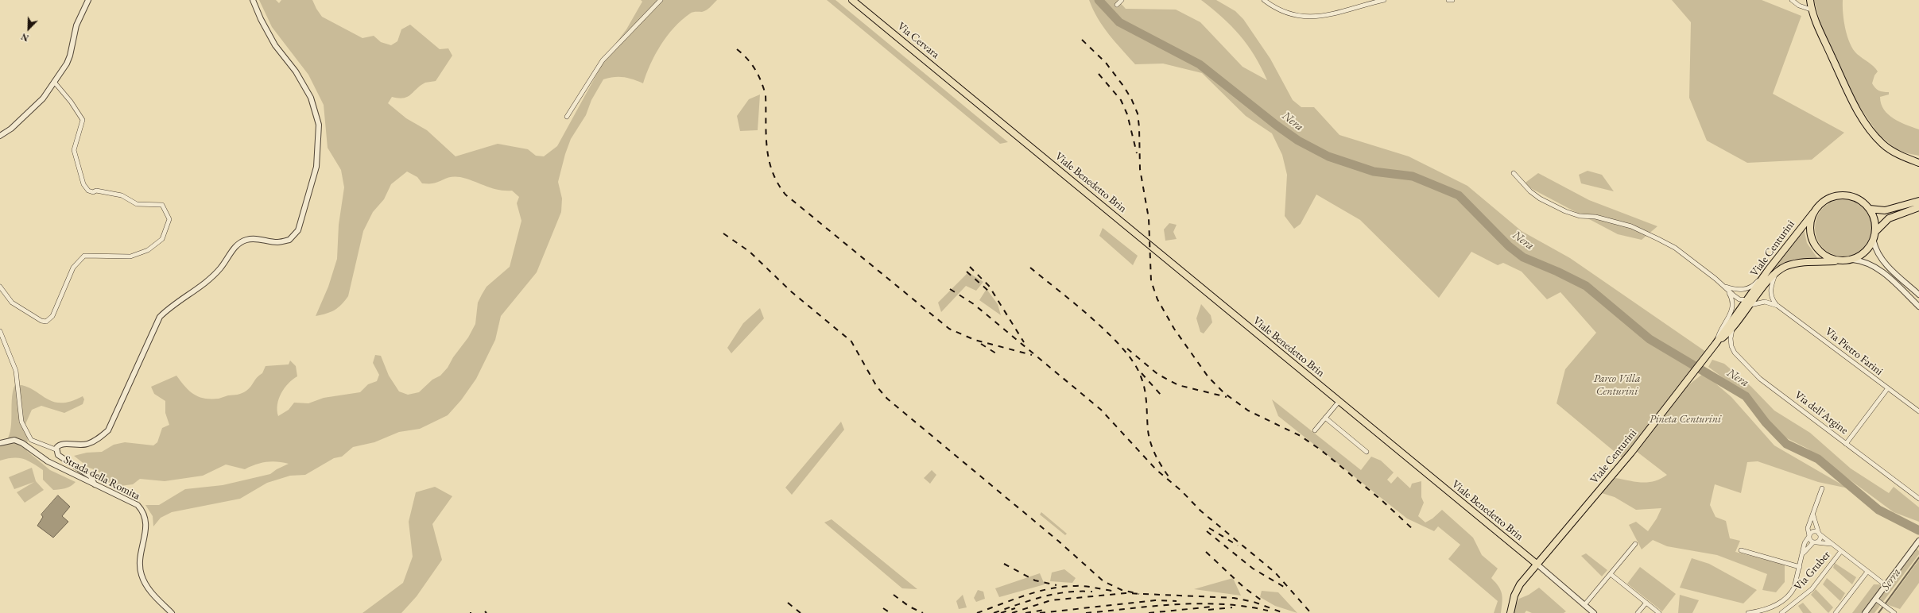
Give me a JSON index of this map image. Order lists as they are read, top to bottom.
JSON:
{
  "streets": {
    "main road": ["Via Cervara", "Viale Benedetto Brin", "Viale Centurini"],
    "street": [
      "Via Pietro Farini",
      "Via dell'Argine",
      "Strada della Romita",
      "Via Gruber"
    ]
  },
  "crossings": [
    ["Via Cervara", "Viale Benedetto Brin"],
    ["Viale Benedetto Brin", "Viale Centurini"],
    ["Viale Centurini", "Via Pietro Farini"],
    ["Viale Centurini", "Via dell'Argine"]
  ],
  "water": ["Nera", "Serra"],
  "parks": ["Parco Villa Centurini", "Pineta Centurini"],
  "north": "bottom left"
}
